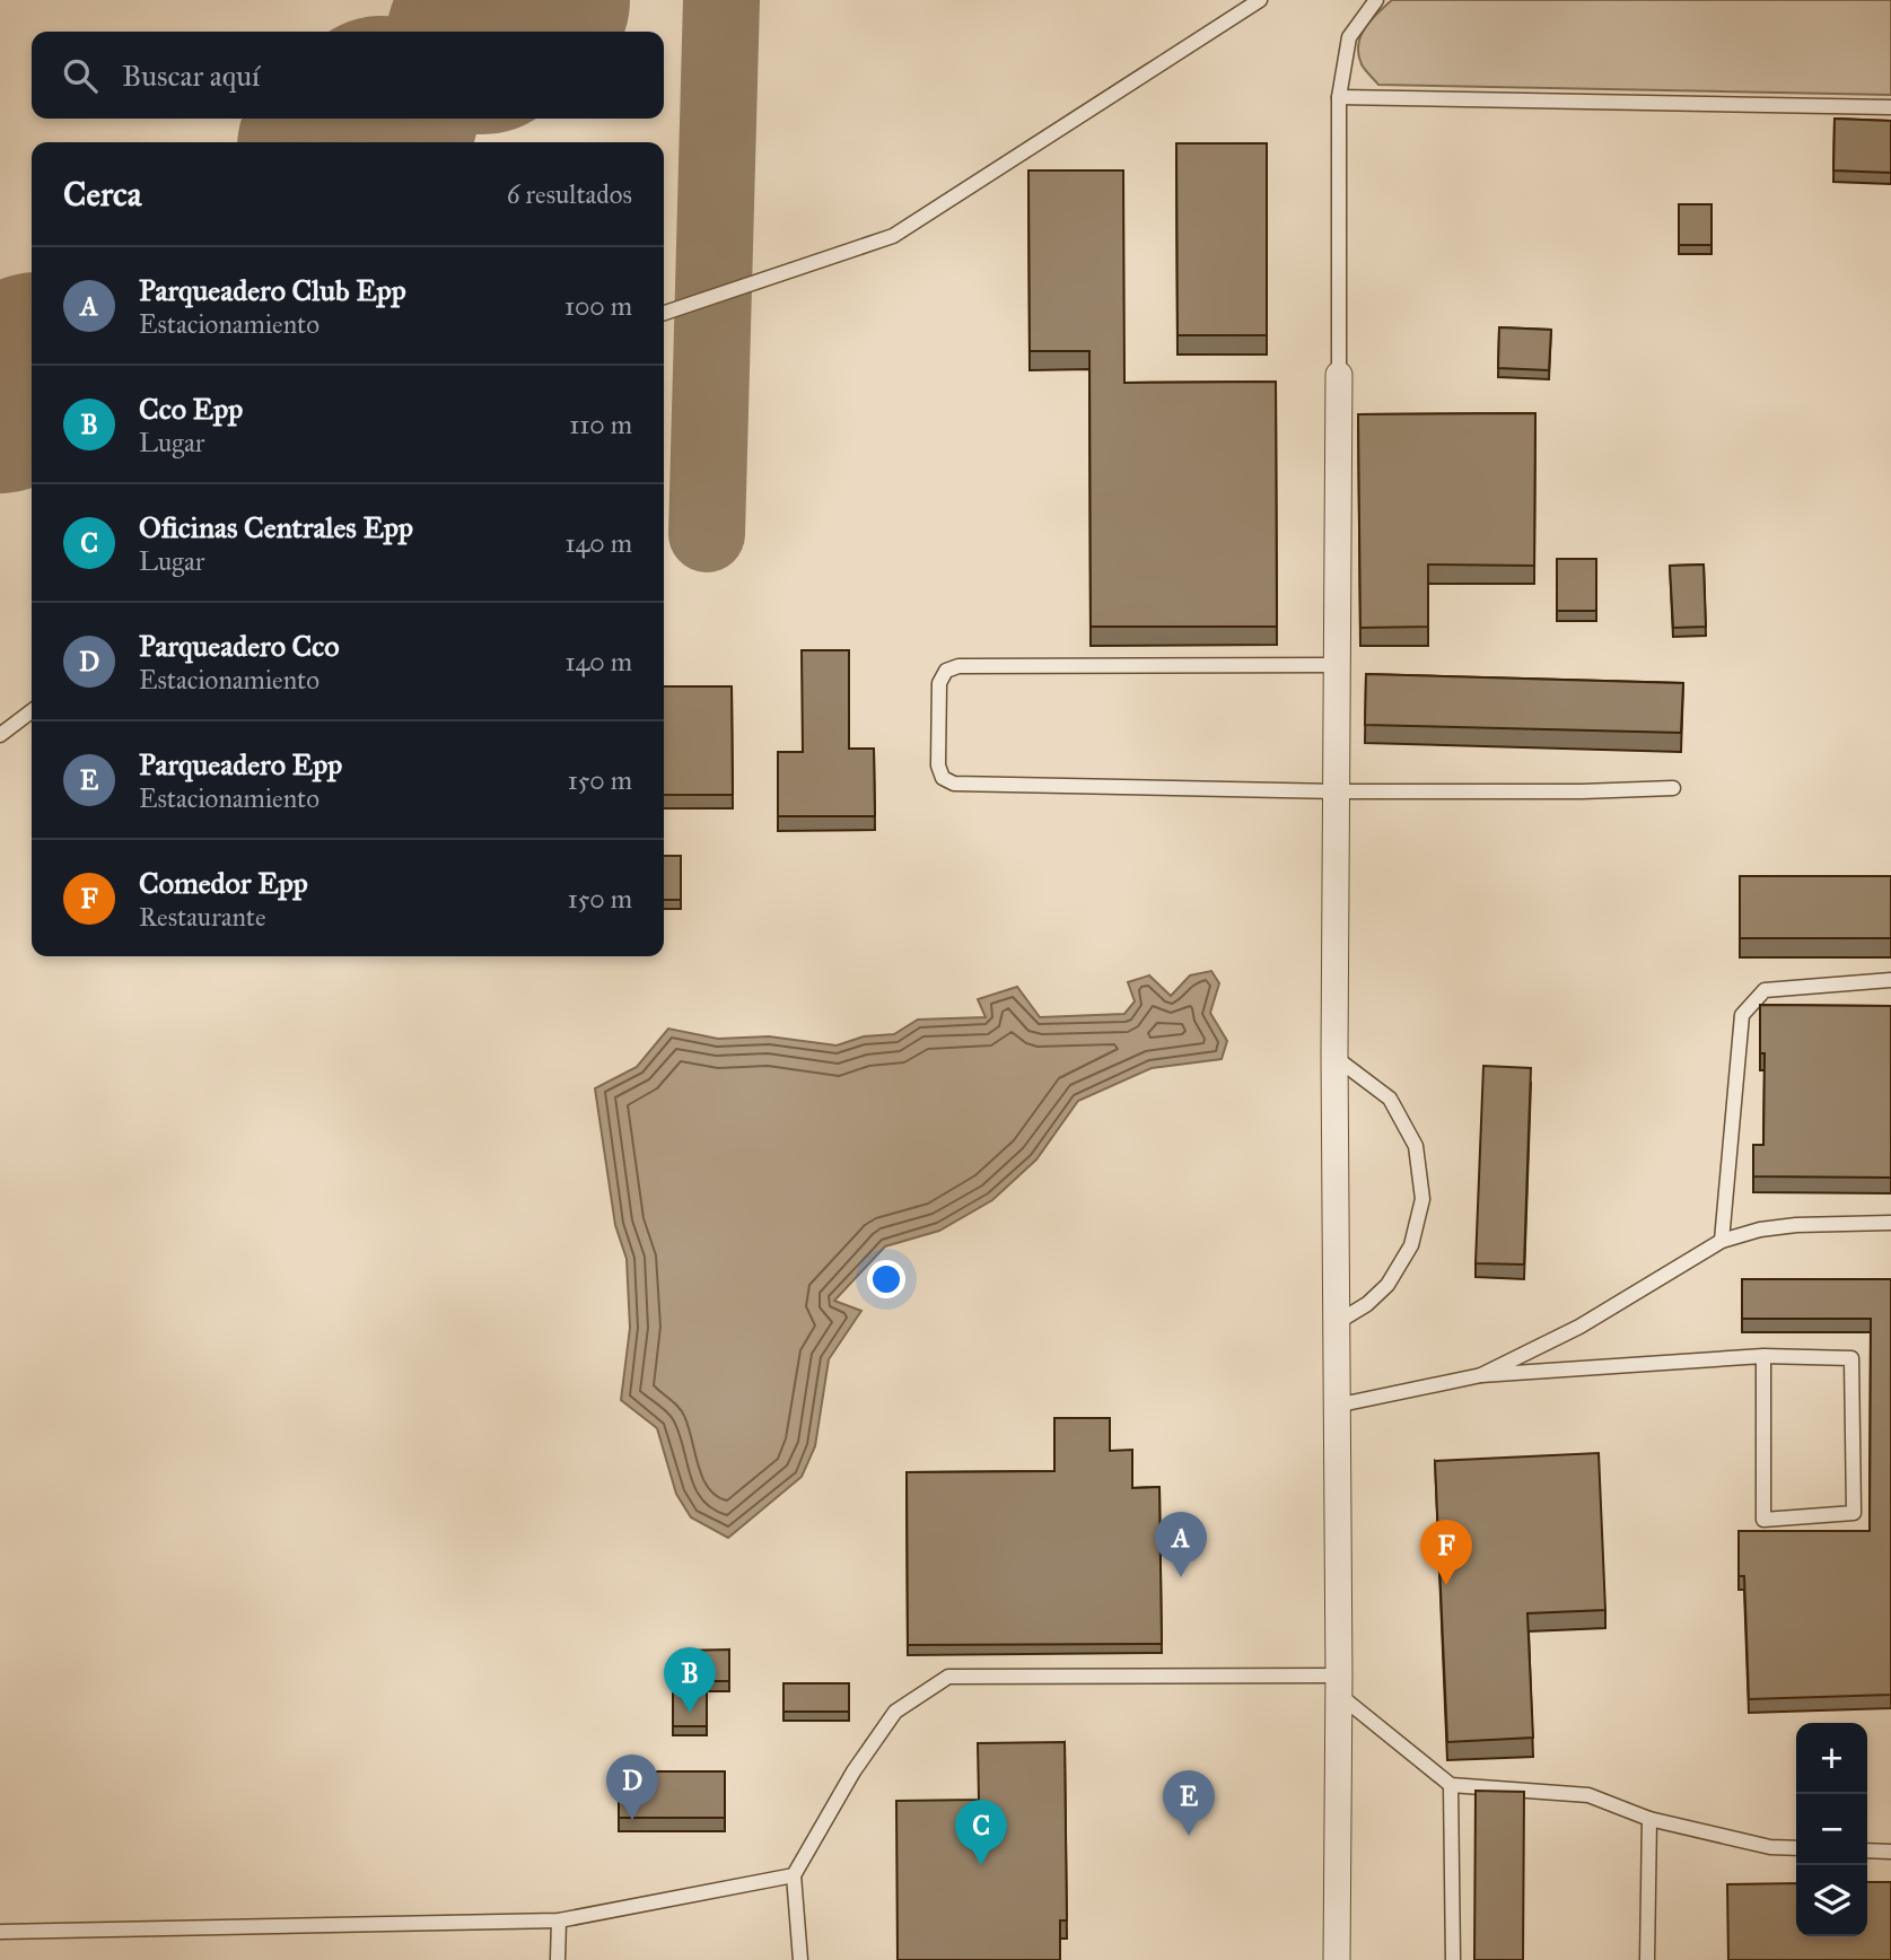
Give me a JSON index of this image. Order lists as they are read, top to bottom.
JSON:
{
  "page": {
    "search": "Buscar aquí",
    "heading": ["Cerca", "6 resultados"],
    "list": [
      {
        "mark": "A",
        "name": "Parqueadero Club Epp",
        "note": "Estacionamiento",
        "value": "100 m"
      },
      {
        "mark": "B",
        "name": "Cco Epp",
        "note": "Lugar",
        "value": "110 m"
      },
      {
        "mark": "C",
        "name": "Oficinas Centrales Epp",
        "note": "Lugar",
        "value": "140 m"
      },
      {
        "mark": "D",
        "name": "Parqueadero Cco",
        "note": "Estacionamiento",
        "value": "140 m"
      },
      {
        "mark": "E",
        "name": "Parqueadero Epp",
        "note": "Estacionamiento",
        "value": "150 m"
      },
      {
        "mark": "F",
        "name": "Comedor Epp",
        "note": "Restaurante",
        "value": "150 m"
      }
    ],
    "pins": [
      "A",
      "F",
      "B",
      "D",
      "E",
      "C"
    ],
    "map_buttons": ["+", "−"]
  }
}
